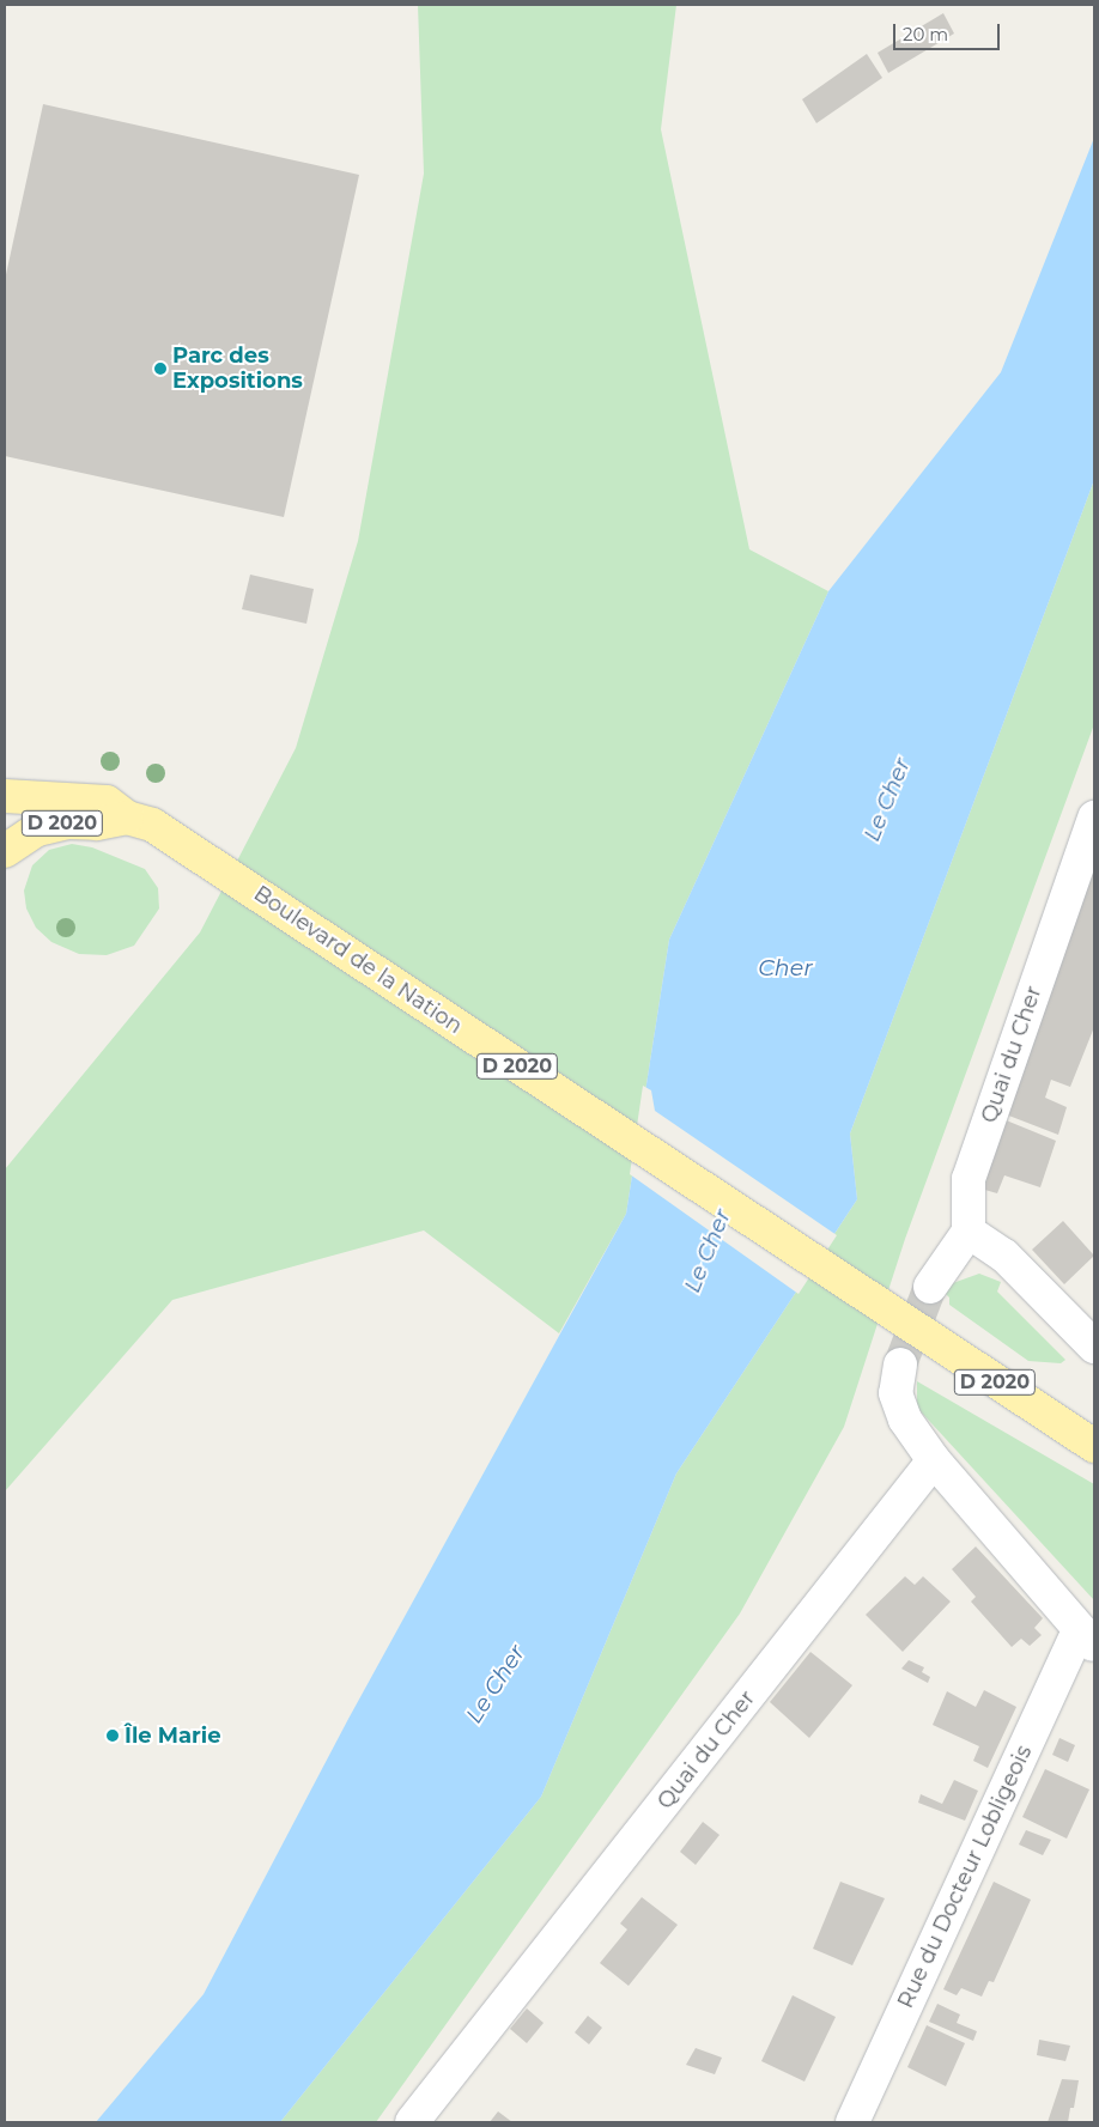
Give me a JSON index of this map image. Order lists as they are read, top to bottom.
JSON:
{
  "streets": {
    "main road": ["D 2020", "Boulevard de la Nation"],
    "street": ["Quai du Cher", "Rue du Docteur Lobligeois"]
  },
  "crossings": [
    ["D 2020", "Boulevard de la Nation"]
  ],
  "water": ["Le Cher", "Cher"],
  "places": ["Parc des Expositions", "Île Marie"],
  "scale_bar": "20 m"
}
